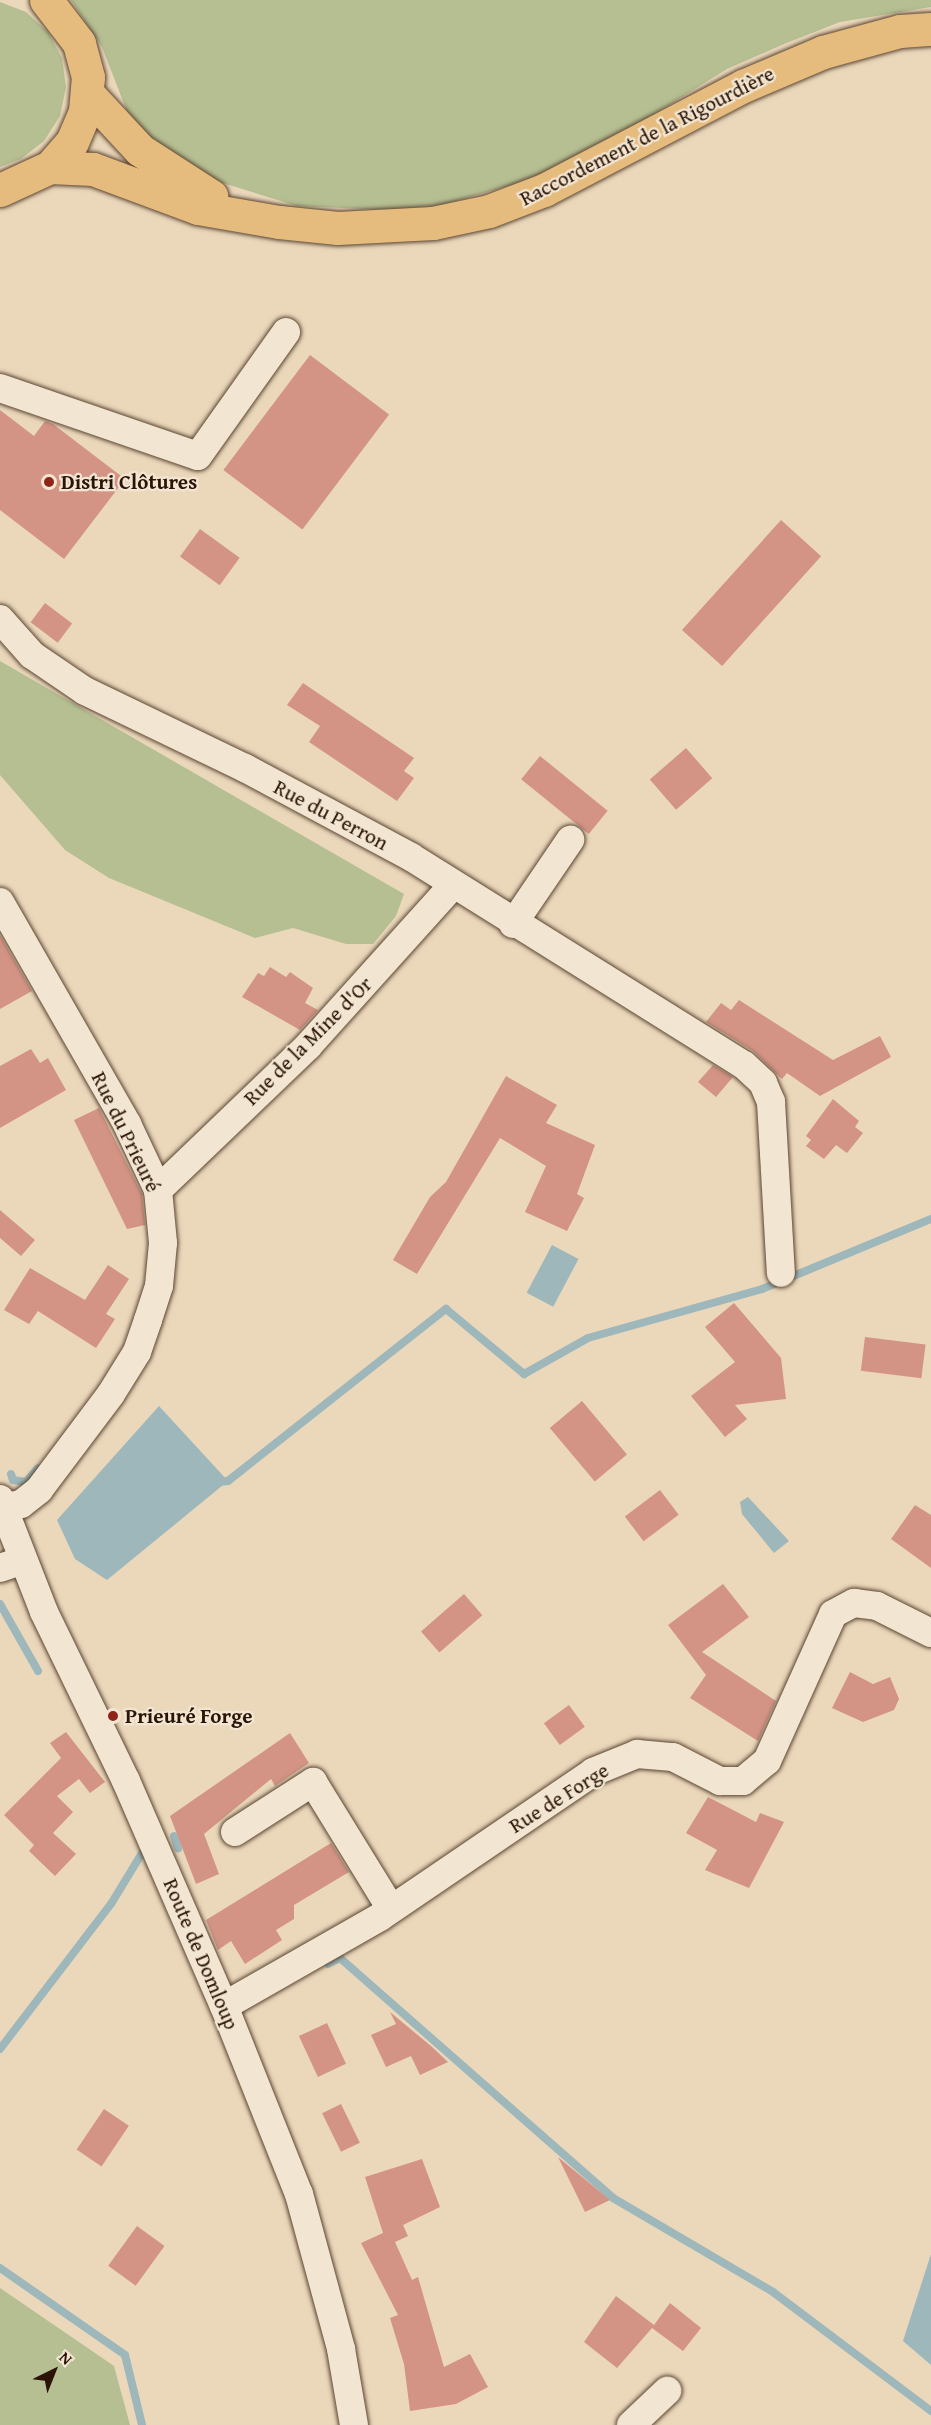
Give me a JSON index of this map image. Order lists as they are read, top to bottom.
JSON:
{
  "streets": {
    "main road": ["Raccordement de la Rigourdière"],
    "street": [
      "Rue du Perron",
      "Rue de la Mine d'Or",
      "Rue du Prieuré",
      "Rue de Forge",
      "Route de Domloup"
    ]
  },
  "crossings": [
    ["Rue du Perron", "Rue de la Mine d'Or"],
    ["Rue de la Mine d'Or", "Rue du Prieuré"],
    ["Rue du Prieuré", "Route de Domloup"],
    ["Rue de Forge", "Route de Domloup"]
  ],
  "places": ["Distri Clôtures", "Prieuré Forge"],
  "north": "top right"
}
